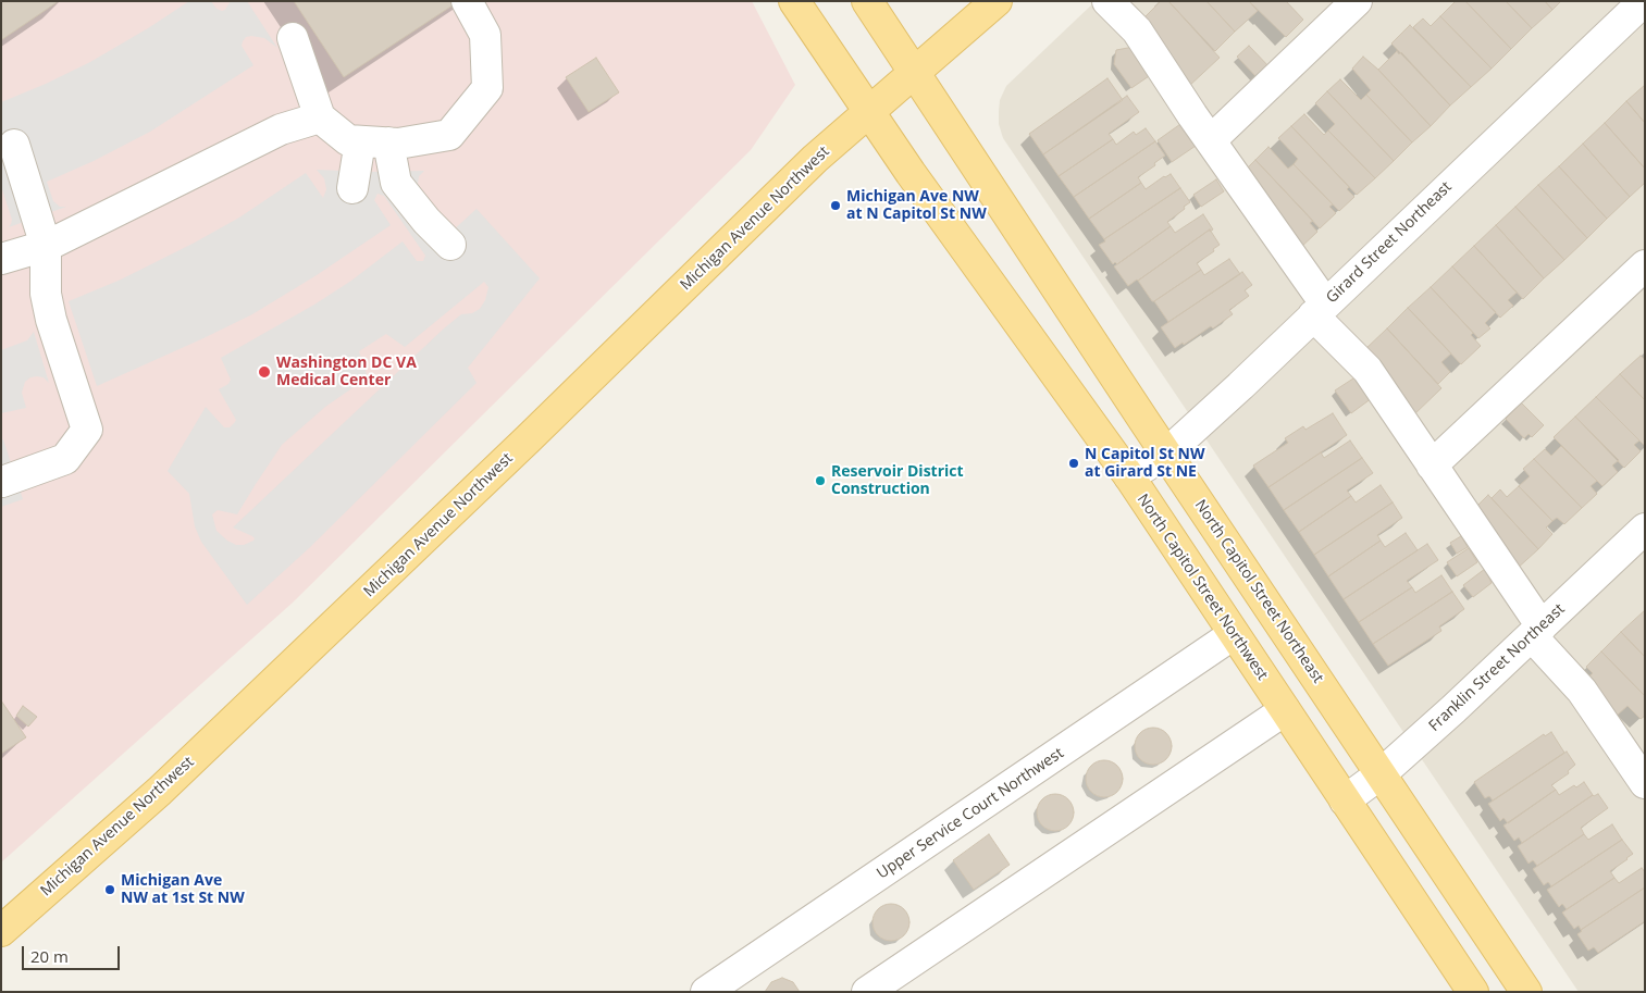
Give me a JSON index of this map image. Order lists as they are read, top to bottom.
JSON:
{
  "streets": {
    "main road": ["Michigan Avenue Northwest", "North Capitol Street Northwest", "North Capitol Street Northeast"],
    "street": ["Girard Street Northeast", "Franklin Street Northeast", "Upper Service Court Northwest"]
  },
  "crossings": [
    ["Michigan Avenue Northwest", "North Capitol Street Northwest"],
    ["Michigan Avenue Northwest", "North Capitol Street Northeast"],
    ["Girard Street Northeast", "North Capitol Street Northwest"],
    ["Girard Street Northeast", "North Capitol Street Northeast"],
    ["North Capitol Street Northwest", "Franklin Street Northeast"],
    ["North Capitol Street Northwest", "Upper Service Court Northwest"],
    ["North Capitol Street Northeast", "Franklin Street Northeast"]
  ],
  "places": [
    "Michigan Ave NW at N Capitol St NW",
    "Washington DC VA Medical Center",
    "N Capitol St NW at Girard St NE",
    "Reservoir District Construction",
    "Michigan Ave NW at 1st St NW"
  ],
  "scale_bar": "20 m"
}
